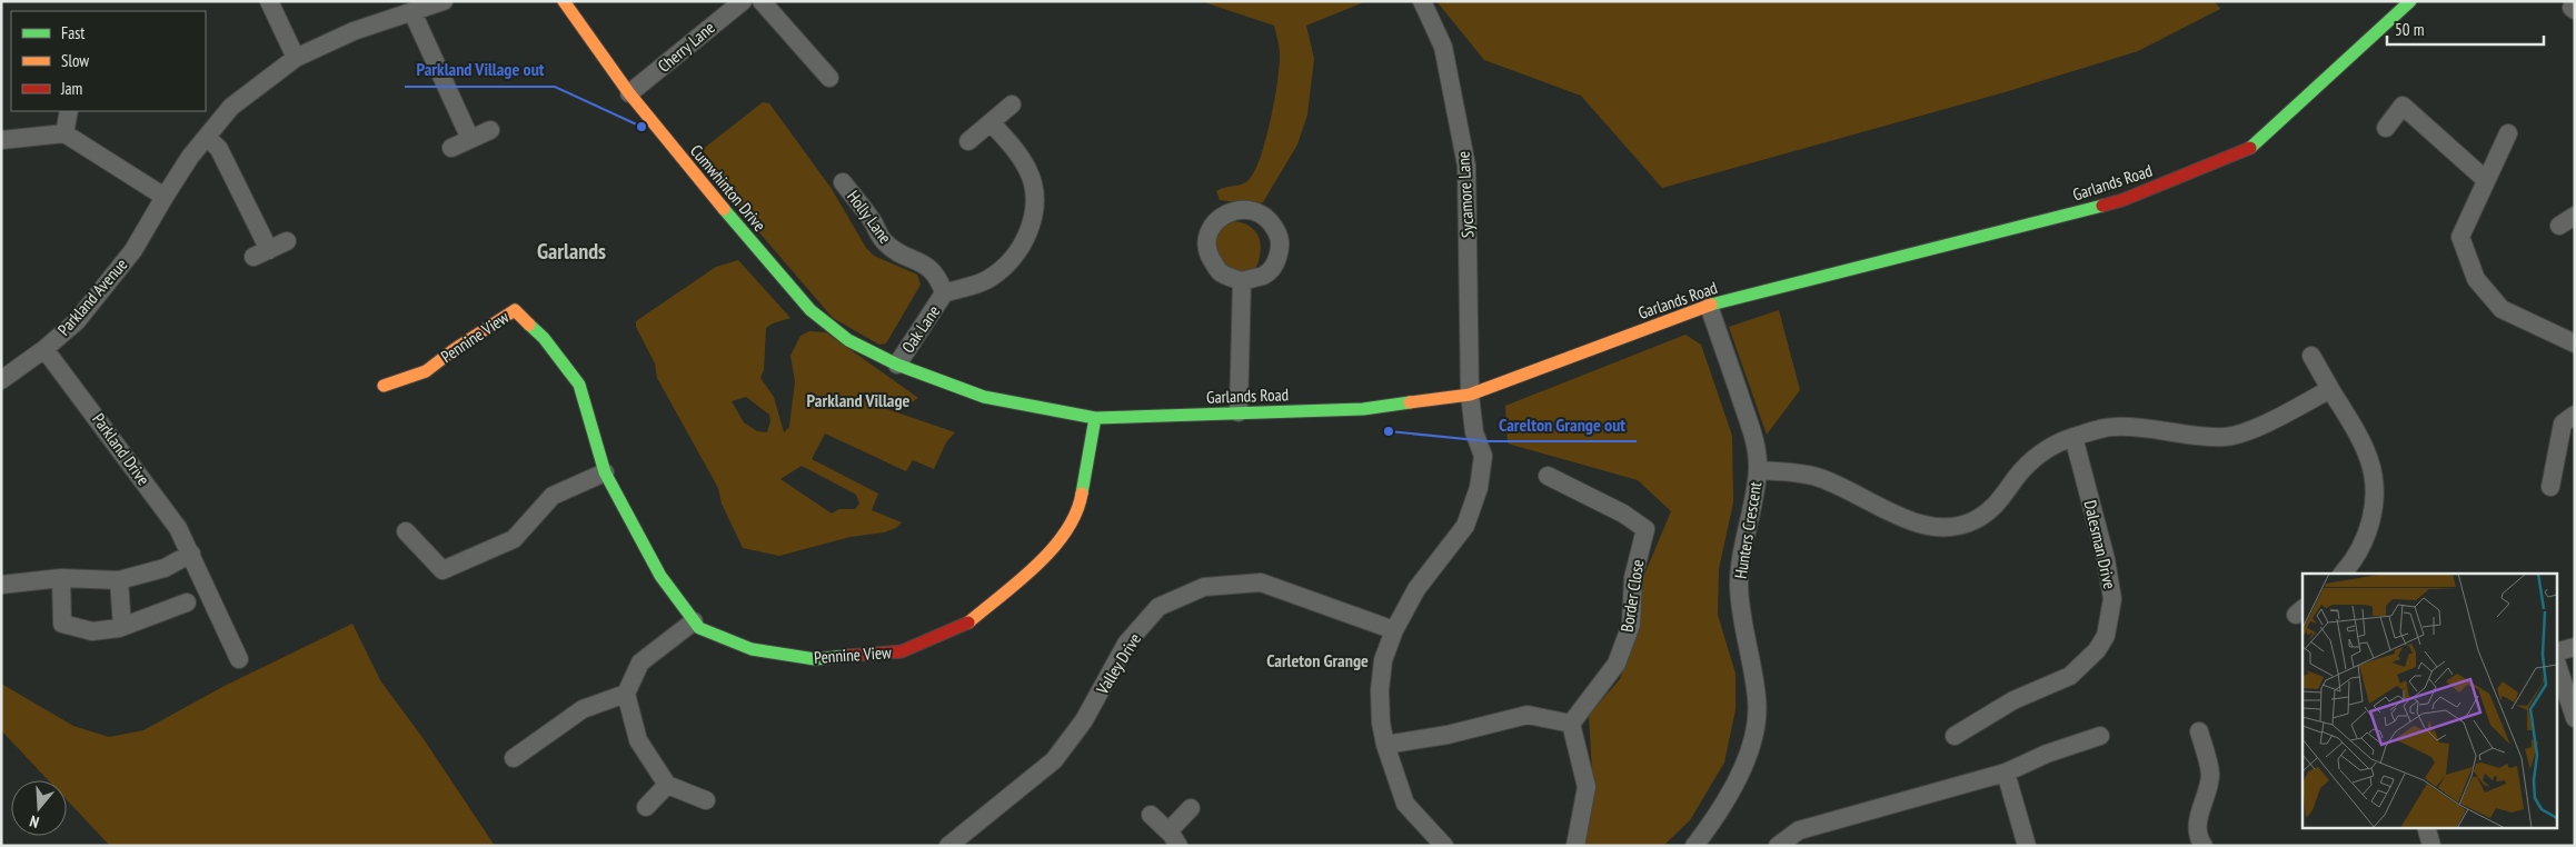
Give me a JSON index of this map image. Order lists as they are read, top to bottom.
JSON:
{
  "streets": {
    "street": [
      "Cherry Lane",
      "Garlands Road",
      "Cumwhinton Drive",
      "Sycamore Lane",
      "Holly Lane",
      "Parkland Avenue",
      "Oak Lane",
      "Pennine View",
      "Parkland Drive",
      "Hunters Crescent",
      "Dalesman Drive",
      "Border Close",
      "Valley Drive"
    ]
  },
  "crossings": [
    ["Cherry Lane", "Cumwhinton Drive"],
    ["Garlands Road", "Cumwhinton Drive"],
    ["Garlands Road", "Sycamore Lane"],
    ["Garlands Road", "Oak Lane"],
    ["Garlands Road", "Pennine View"],
    ["Garlands Road", "Hunters Crescent"],
    ["Cumwhinton Drive", "Oak Lane"],
    ["Holly Lane", "Oak Lane"],
    ["Parkland Avenue", "Parkland Drive"]
  ],
  "districts": ["Garlands", "Parkland Village", "Carleton Grange"],
  "places": ["Parkland Village out", "Carelton Grange out"],
  "legend": ["Fast", "Slow", "Jam"],
  "scale_bar": "50 m",
  "north": "bottom"
}
